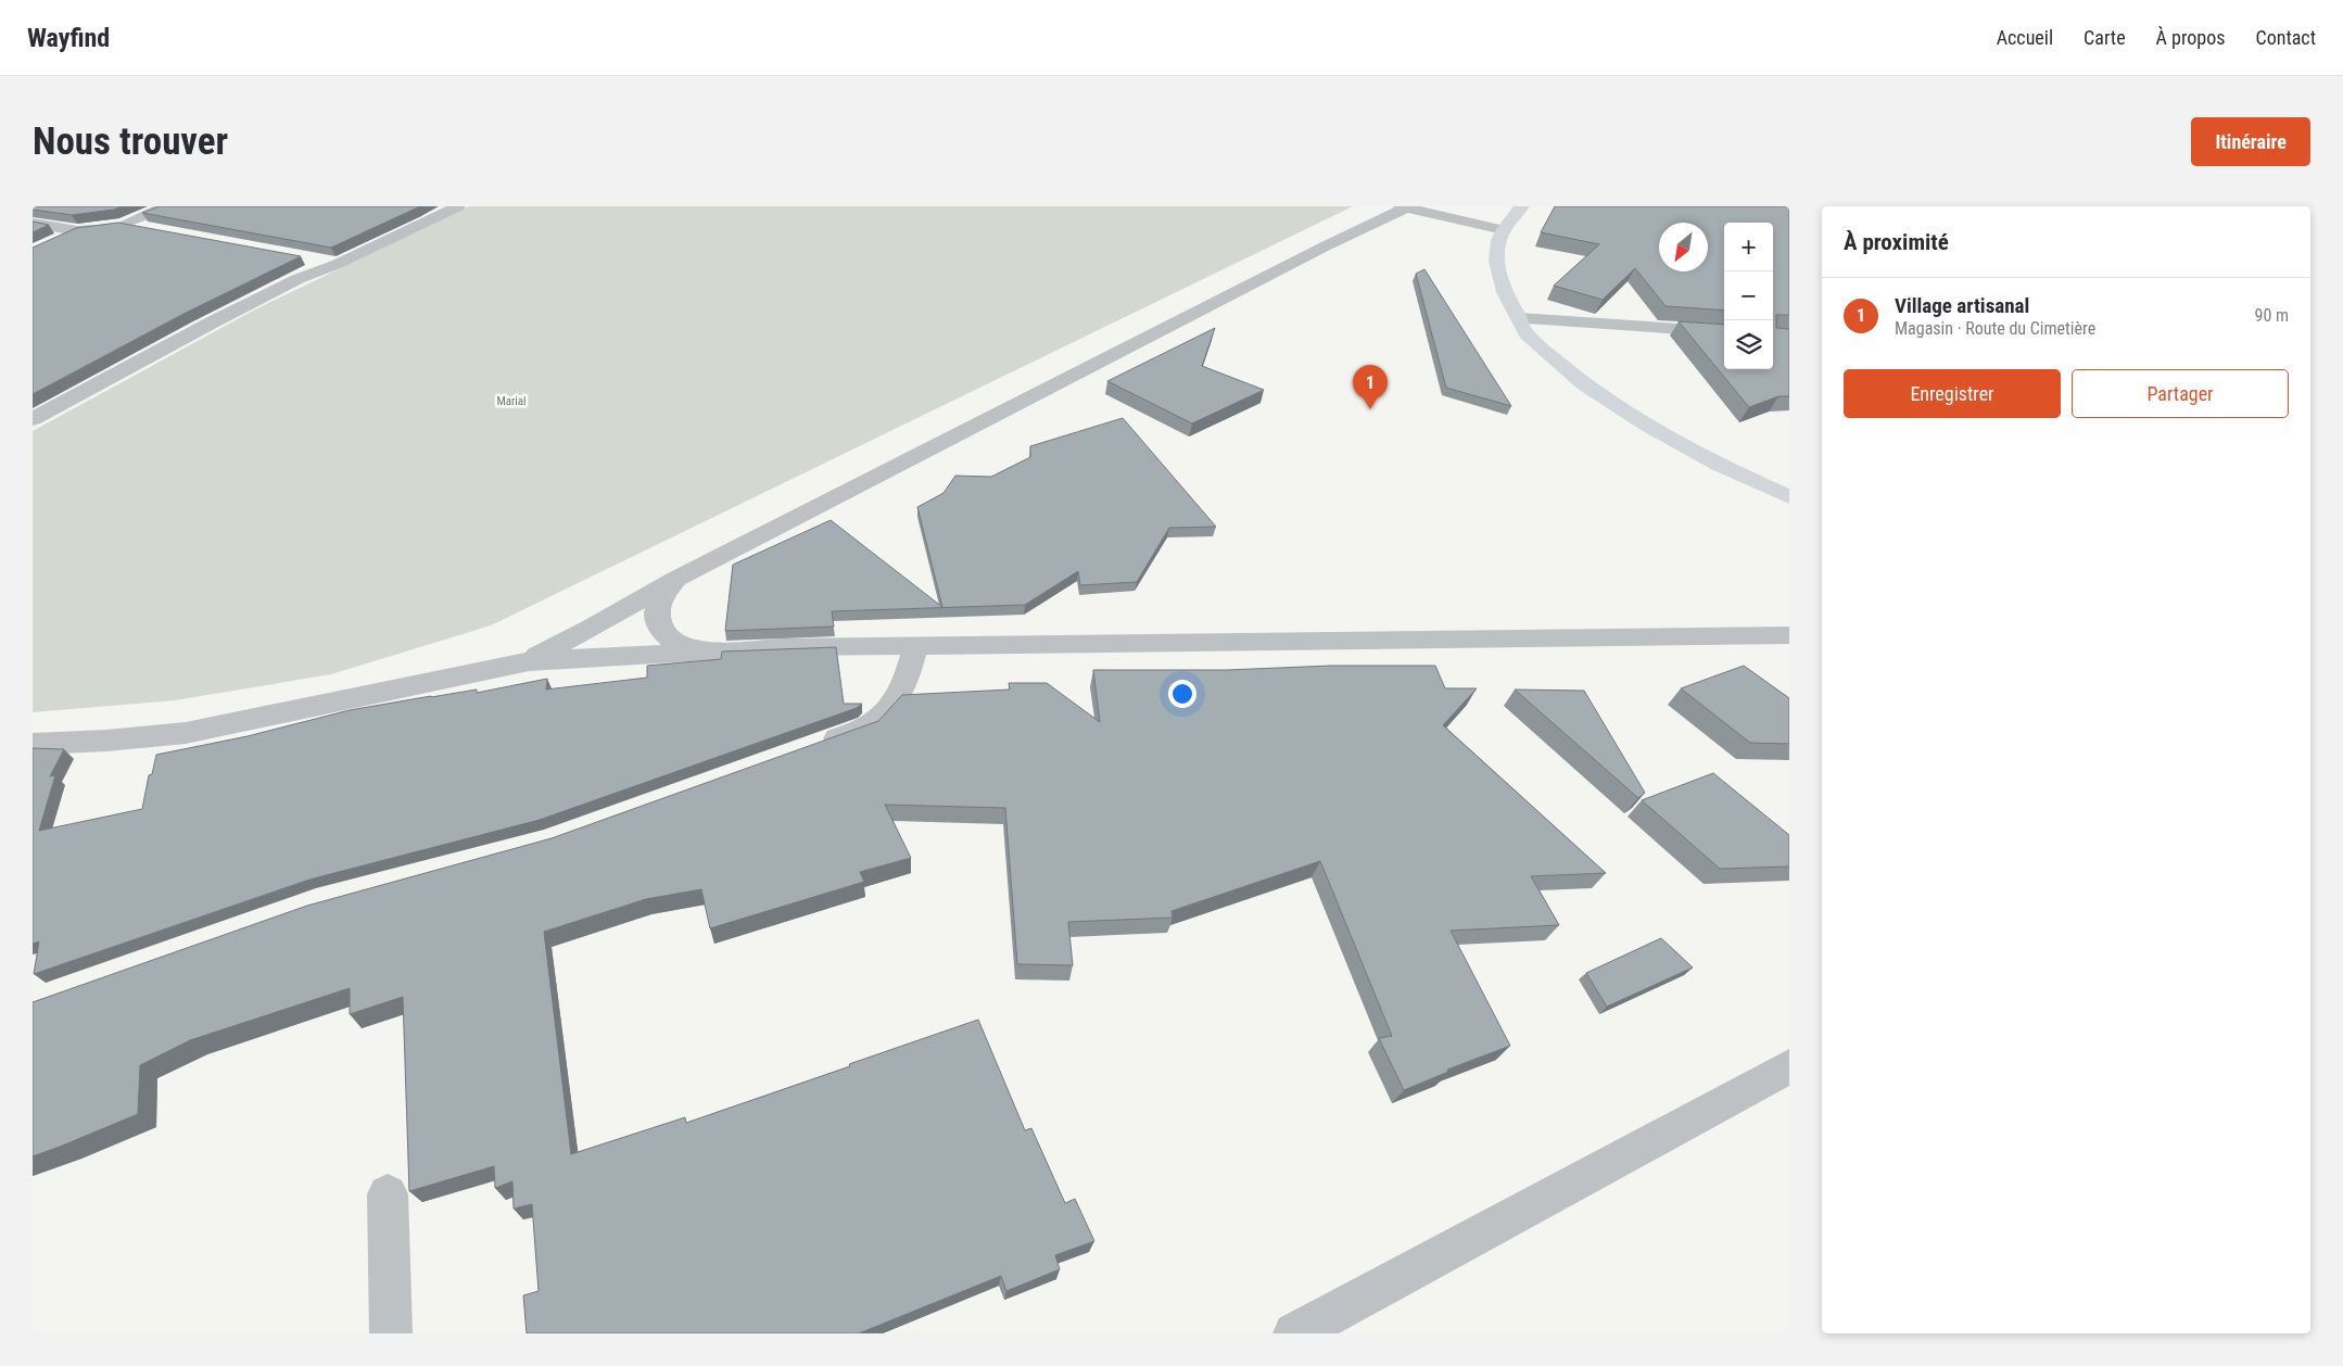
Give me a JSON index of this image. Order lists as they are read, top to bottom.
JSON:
{
  "parks": ["Marial"],
  "north": "bottom left",
  "page": {
    "header": "Wayfind",
    "nav": [
      "Accueil",
      "Carte",
      "À propos",
      "Contact"
    ],
    "buttons": [
      "Itinéraire",
      ["Enregistrer", "Partager"]
    ],
    "title": "Nous trouver",
    "heading": "À proximité",
    "map_buttons": ["+", "−"],
    "list": [
      {
        "mark": "1",
        "name": "Village artisanal",
        "note": "Magasin · Route du Cimetière",
        "value": "90 m"
      }
    ],
    "pins": "1"
  }
}
